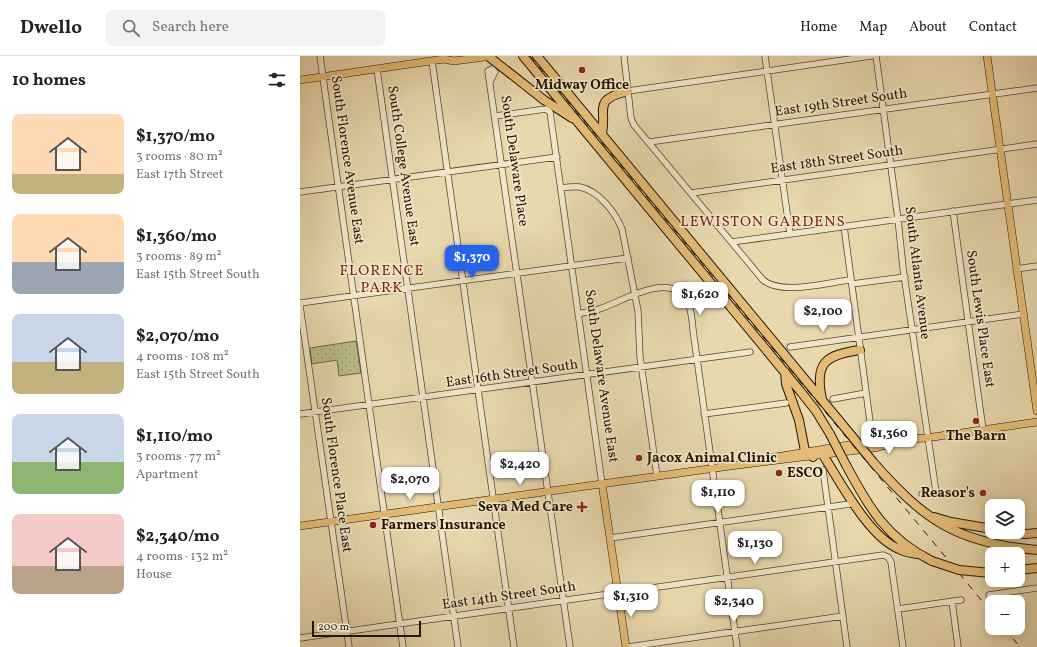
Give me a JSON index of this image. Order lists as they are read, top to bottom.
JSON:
{
  "streets": {
    "main road": ["South Delaware Avenue East"],
    "street": [
      "East 19th Street South",
      "South Florence Avenue East",
      "East 18th Street South",
      "South Delaware Place",
      "South College Avenue East",
      "South Atlanta Avenue",
      "South Lewis Place East",
      "East 16th Street South",
      "South Florence Place East",
      "East 14th Street South"
    ]
  },
  "crossings": [
    ["East 19th Street South", "South Atlanta Avenue"],
    ["South Florence Avenue East", "East 16th Street South"],
    ["South Florence Avenue East", "East 14th Street South"],
    ["East 18th Street South", "South Atlanta Avenue"],
    ["South Delaware Place", "East 16th Street South"],
    ["South Delaware Place", "South Delaware Avenue East"],
    ["South Delaware Place", "East 14th Street South"],
    ["South College Avenue East", "East 16th Street South"],
    ["South College Avenue East", "East 14th Street South"],
    ["East 16th Street South", "South Delaware Avenue East"],
    ["East 16th Street South", "South Florence Place East"],
    ["South Delaware Avenue East", "East 14th Street South"],
    ["South Florence Place East", "East 14th Street South"]
  ],
  "districts": ["LEWISTON GARDENS", "FLORENCE PARK"],
  "places": {
    "other": [
      "Midway Office",
      "The Barn",
      "Jacox Animal Clinic",
      "ESCO",
      "Reasor's",
      "Farmers Insurance"
    ],
    "health": ["Seva Med Care"]
  },
  "scale_bar": "200 m",
  "page": {
    "header": "Dwello",
    "search": "Search here",
    "nav": [
      "Home",
      "Map",
      "About",
      "Contact"
    ],
    "heading": "10 homes",
    "list": [
      {
        "name": "$1,370/mo",
        "note": "3 rooms · 80 m² · East 17th Street"
      },
      {
        "name": "$1,360/mo",
        "note": "3 rooms · 89 m² · East 15th Street South"
      },
      {
        "name": "$2,070/mo",
        "note": "4 rooms · 108 m² · East 15th Street South"
      },
      {
        "name": "$1,110/mo",
        "note": "3 rooms · 77 m² · Apartment"
      },
      {
        "name": "$2,340/mo",
        "note": "4 rooms · 132 m² · House"
      }
    ],
    "price": [
      "$1,370",
      "$1,620",
      "$2,100",
      "$1,360",
      "$2,420",
      "$2,070",
      "$1,110",
      "$1,130",
      "$1,310",
      "$2,340"
    ],
    "map_buttons": ["+", "−"],
    "scale": "200 m"
  }
}
